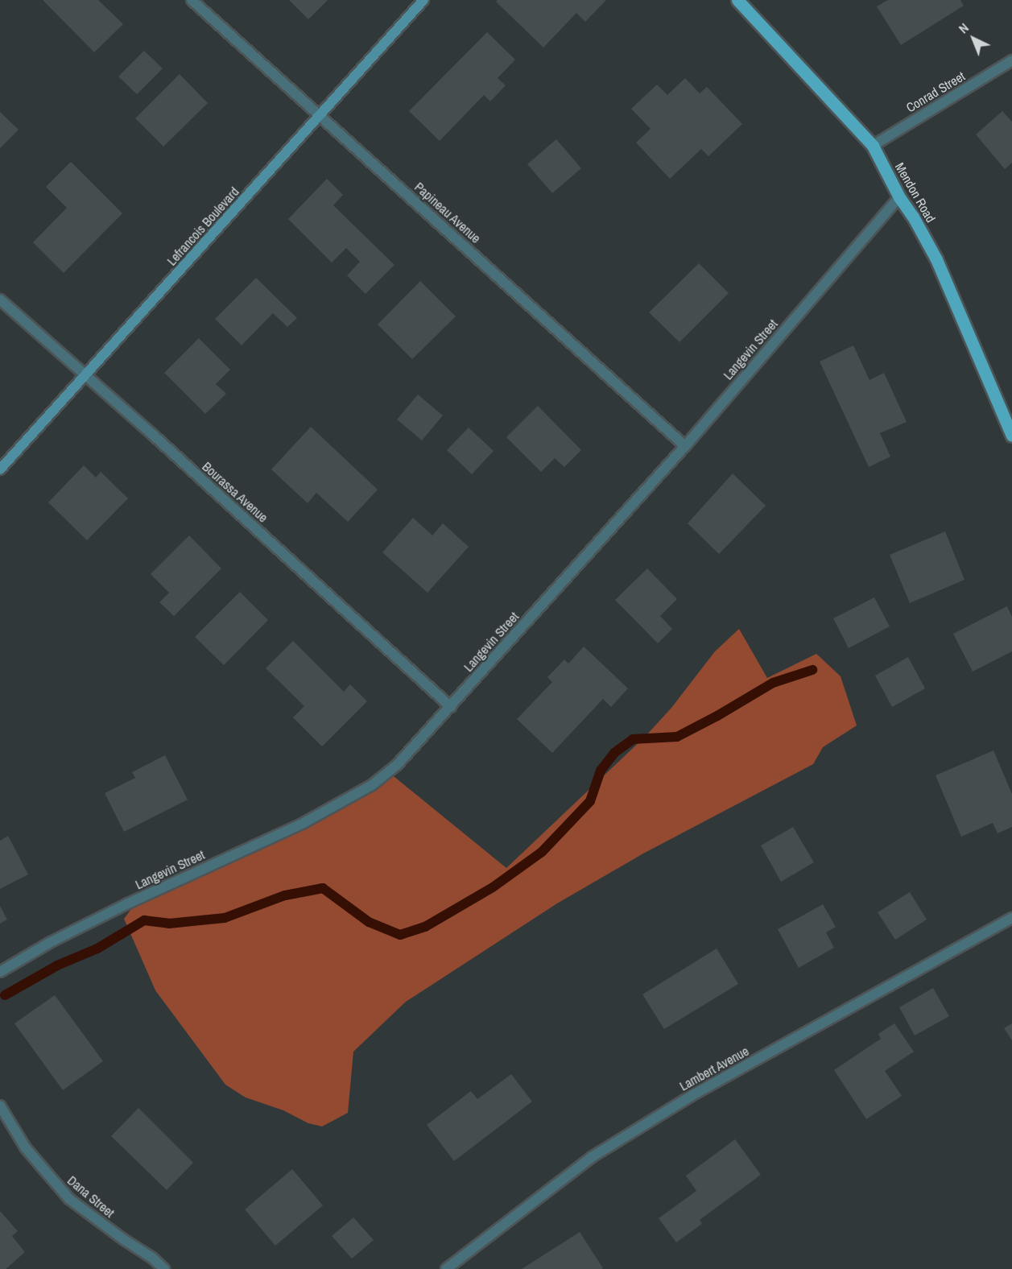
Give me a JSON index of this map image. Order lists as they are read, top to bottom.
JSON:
{
  "streets": {
    "main road": ["Mendon Road"],
    "street": [
      "Conrad Street",
      "Papineau Avenue",
      "Lefrancois Boulevard",
      "Langevin Street",
      "Bourassa Avenue",
      "Lambert Avenue",
      "Dana Street"
    ]
  },
  "crossings": [
    ["Conrad Street", "Mendon Road"],
    ["Mendon Road", "Langevin Street"],
    ["Papineau Avenue", "Lefrancois Boulevard"],
    ["Papineau Avenue", "Langevin Street"],
    ["Lefrancois Boulevard", "Bourassa Avenue"],
    ["Langevin Street", "Bourassa Avenue"]
  ],
  "north": "top left"
}
